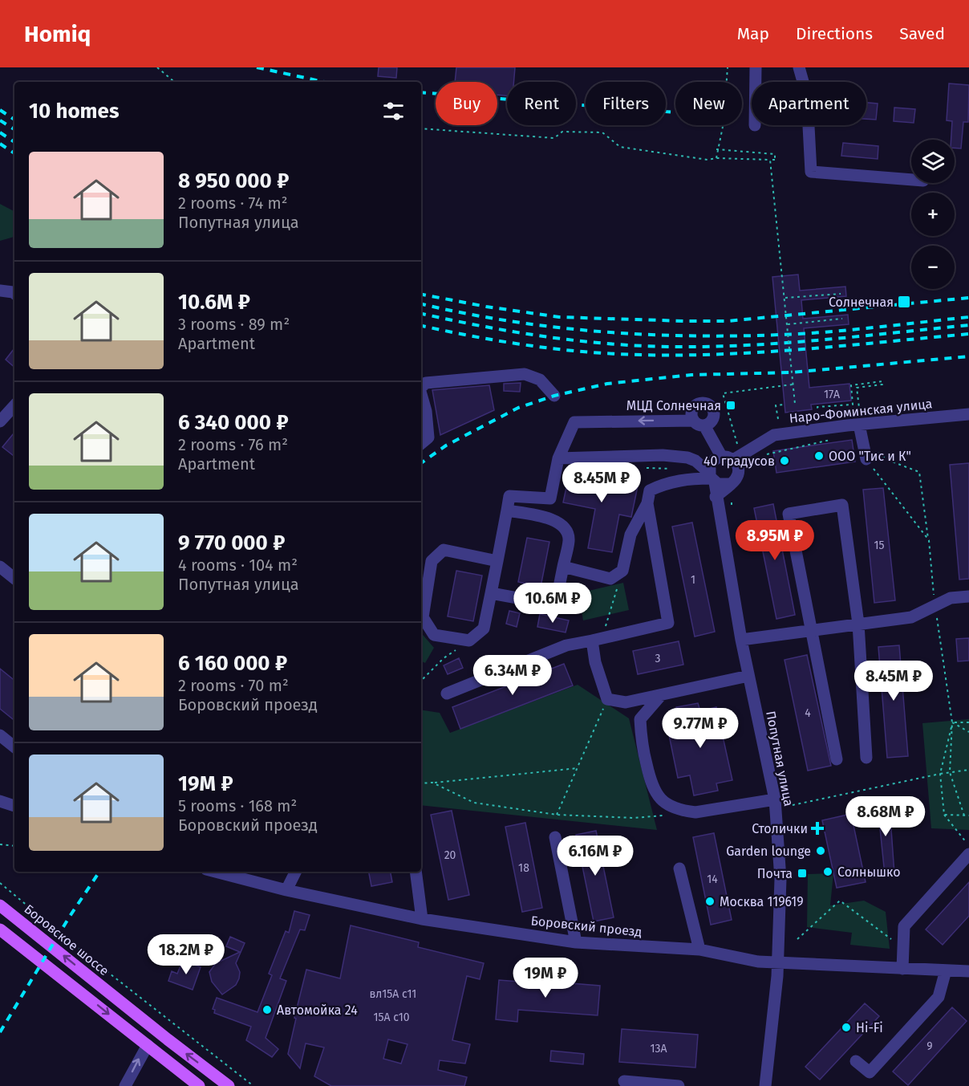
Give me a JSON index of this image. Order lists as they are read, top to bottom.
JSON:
{
  "streets": {
    "main road": ["Боровское шоссе"],
    "street": ["Наро-Фоминская улица", "Попутная улица", "Боровский проезд"]
  },
  "crossings": [
    ["Наро-Фоминская улица", "Попутная улица"],
    ["Попутная улица", "Боровский проезд"]
  ],
  "places": {
    "transit": ["Солнечная", "МЦД Солнечная", "Почта"],
    "other": [
      "ООО \"Тис и К\"",
      "40 градусов",
      "Garden lounge",
      "Солнышко",
      "Москва 119619",
      "Автомойка 24",
      "Hi-Fi"
    ],
    "health": ["Столички"]
  },
  "house_numbers": [
    "17А",
    "15",
    "1",
    "3",
    "4",
    "20",
    "18",
    "14",
    "вл15А с11",
    "15А с10",
    "9",
    "13А"
  ],
  "page": {
    "header": "Homiq",
    "nav": ["Map", "Directions", "Saved"],
    "chip": [
      "Buy",
      "Rent",
      "Filters",
      "New",
      "Apartment"
    ],
    "heading": "10 homes",
    "map_buttons": ["+", "−"],
    "list": [
      {
        "name": "8 950 000 ₽",
        "note": "2 rooms · 74 m² · Попутная улица"
      },
      {
        "name": "10.6M ₽",
        "note": "3 rooms · 89 m² · Apartment"
      },
      {
        "name": "6 340 000 ₽",
        "note": "2 rooms · 76 m² · Apartment"
      },
      {
        "name": "9 770 000 ₽",
        "note": "4 rooms · 104 m² · Попутная улица"
      },
      {
        "name": "6 160 000 ₽",
        "note": "2 rooms · 70 m² · Боровский проезд"
      },
      {
        "name": "19M ₽",
        "note": "5 rooms · 168 m² · Боровский проезд"
      }
    ],
    "price": [
      "8.45M ₽",
      "8.95M ₽",
      "10.6M ₽",
      "6.34M ₽",
      "8.45M ₽",
      "9.77M ₽",
      "8.68M ₽",
      "6.16M ₽",
      "18.2M ₽",
      "19M ₽"
    ]
  }
}
